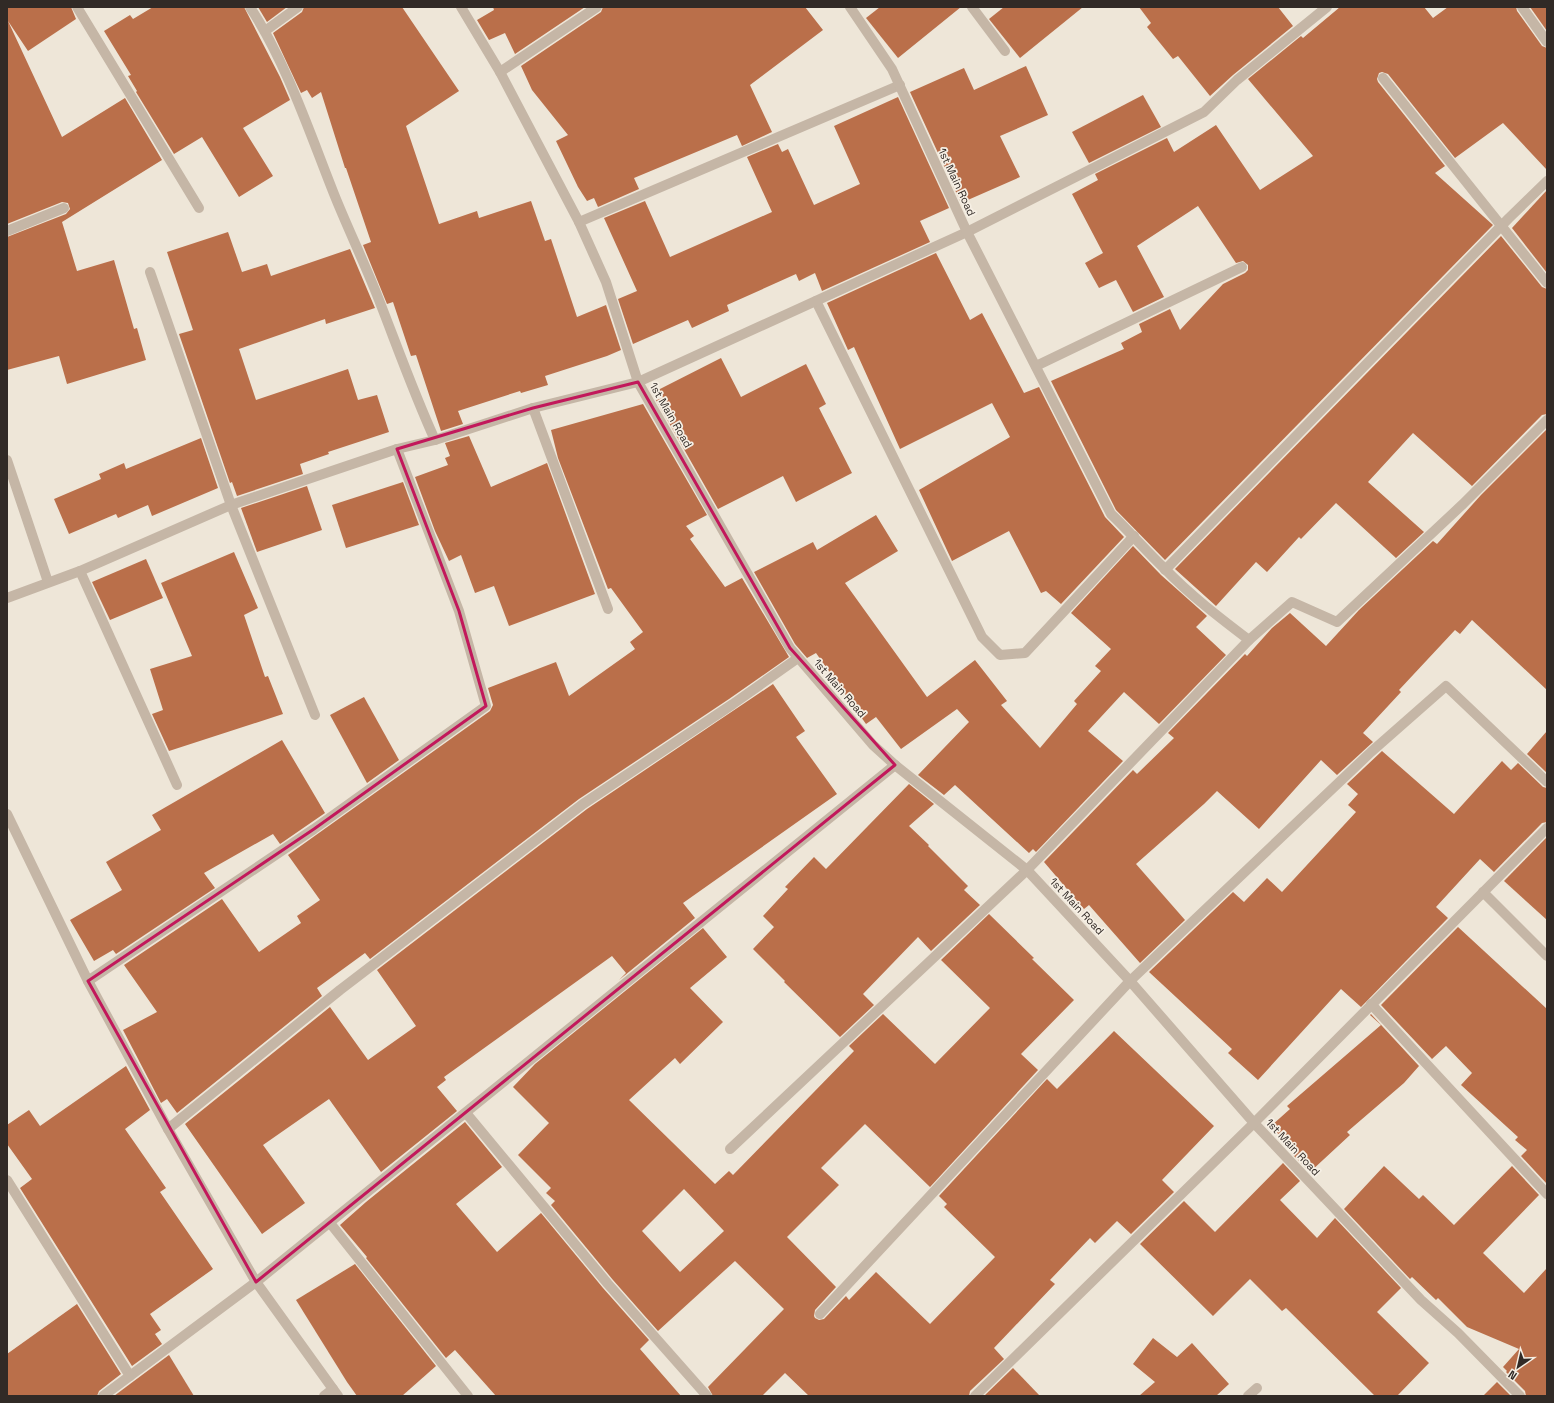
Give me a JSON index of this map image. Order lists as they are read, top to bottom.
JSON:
{
  "streets": {
    "street": ["1st Main Road"]
  },
  "north": "bottom left"
}
